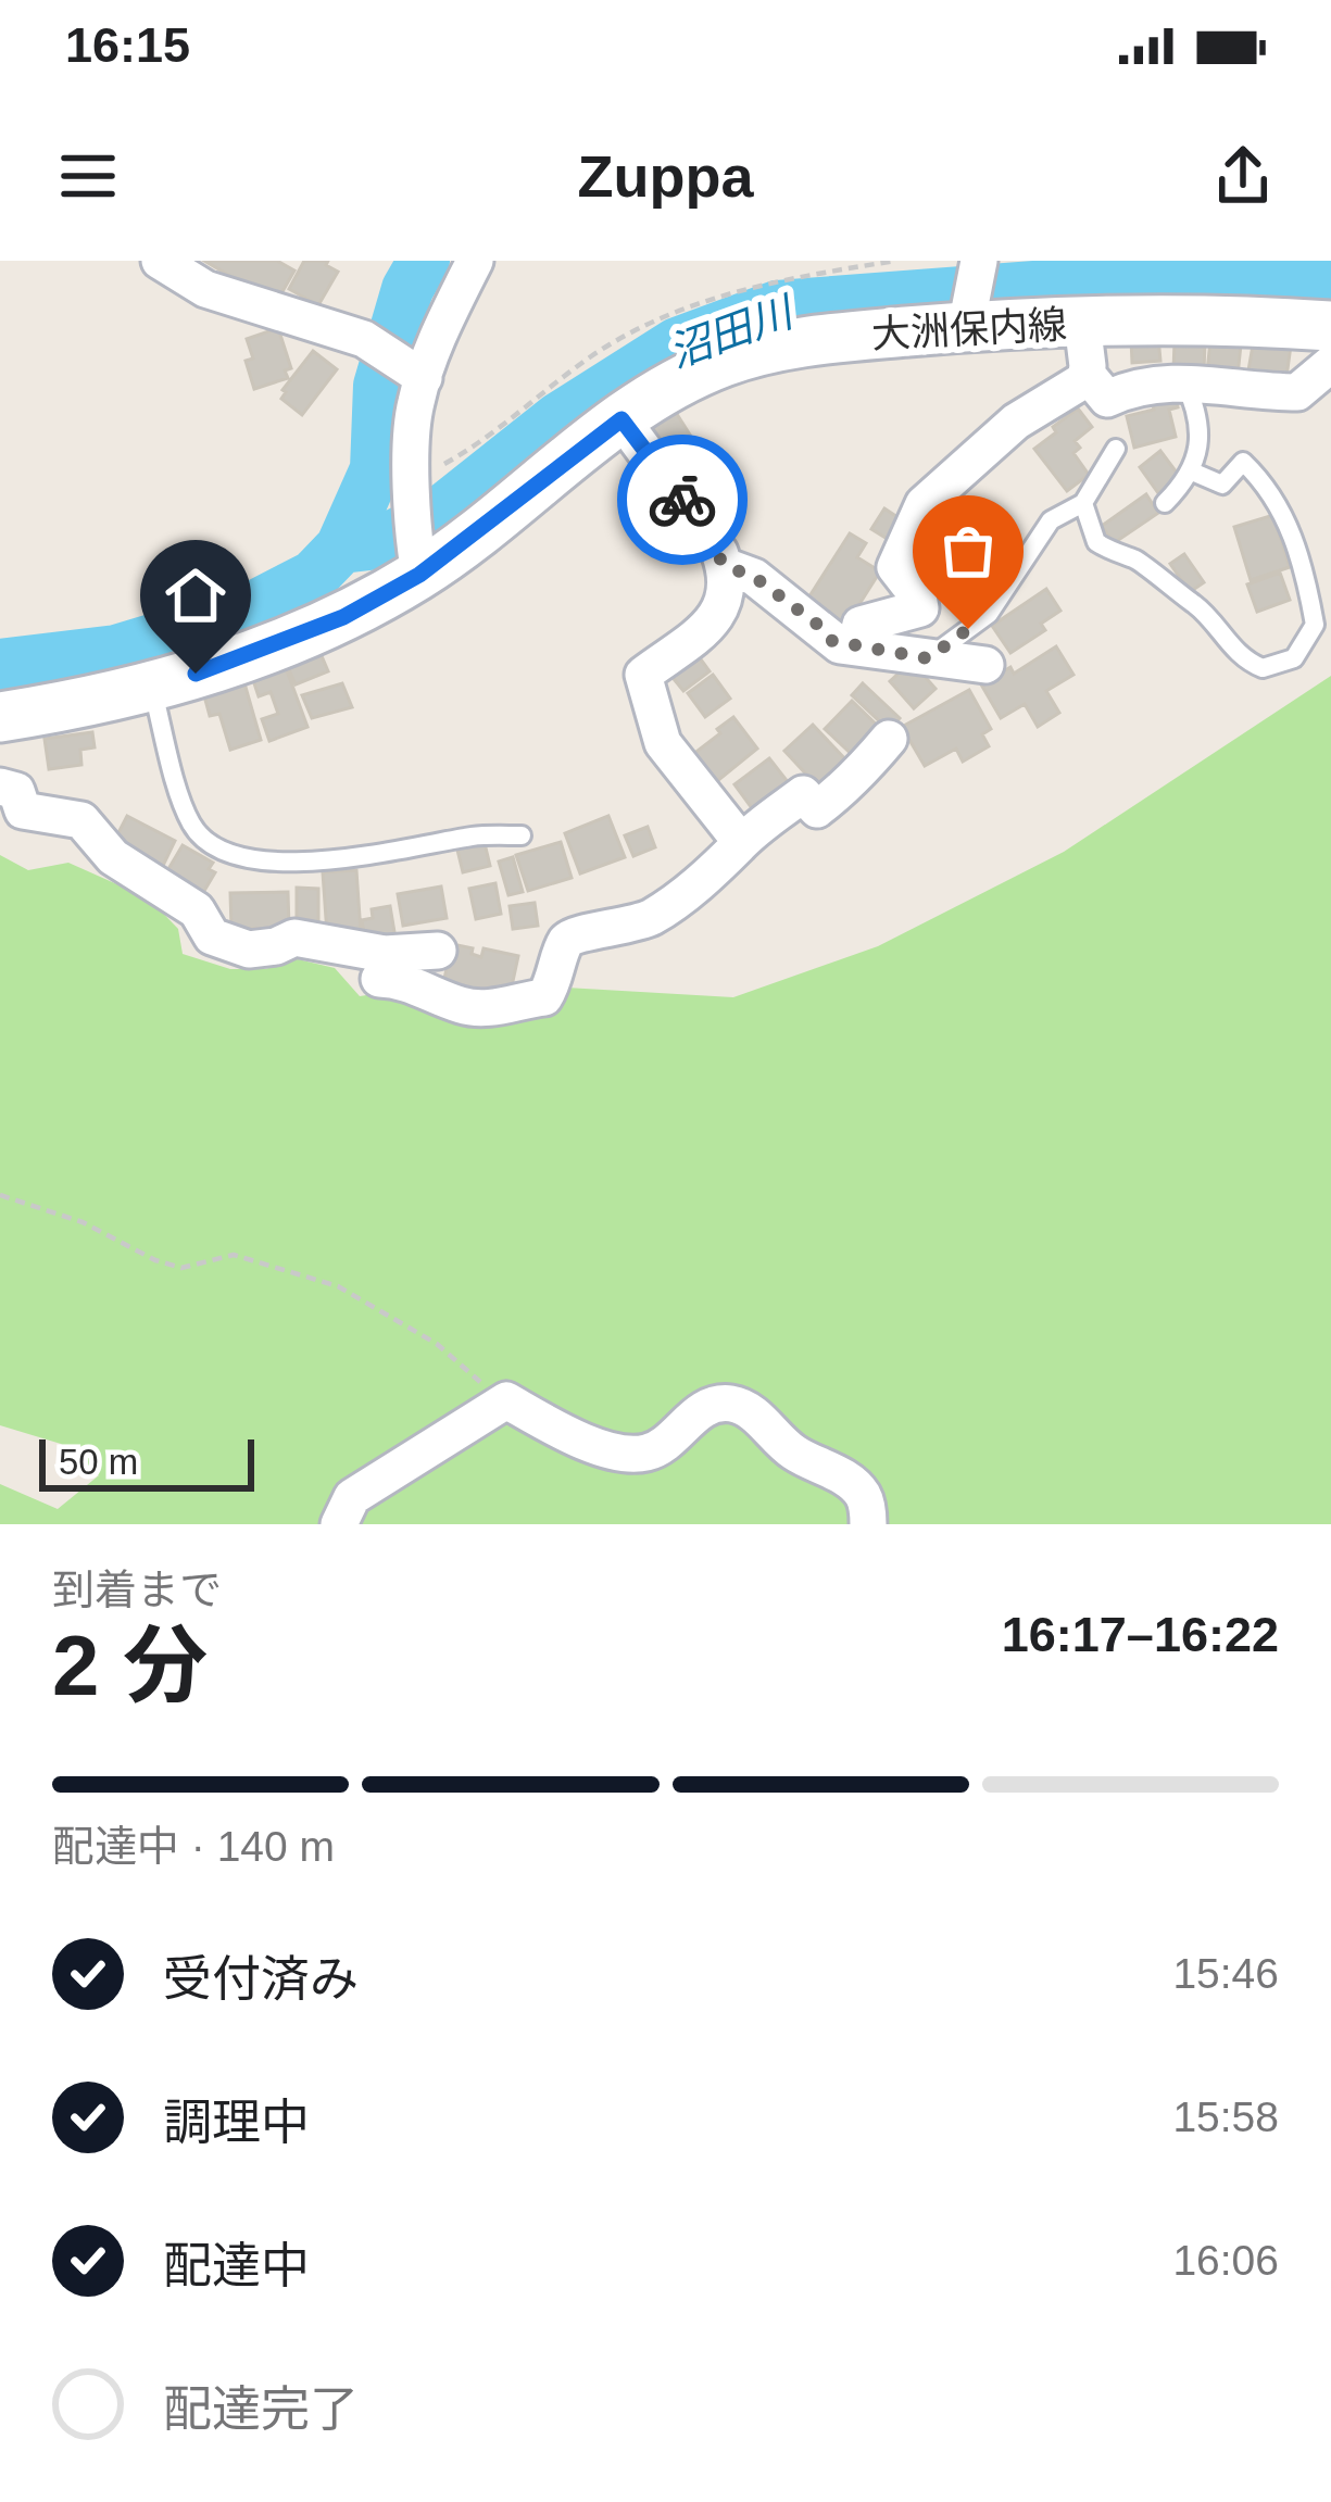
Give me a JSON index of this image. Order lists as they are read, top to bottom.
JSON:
{
  "streets": {
    "main road": ["大洲保内線"]
  },
  "water": ["沼田川"],
  "scale_bar": "50 m",
  "page": {
    "status": "16:15",
    "header": "Zuppa",
    "scale": "50 m",
    "heading": ["2 分", "到着まで", "16:17–16:22"],
    "bar": "配達中 · 140 m",
    "list": [
      ["受付済み", "15:46"],
      ["調理中", "15:58"],
      ["配達中", "16:06"],
      "配達完了"
    ]
  }
}
